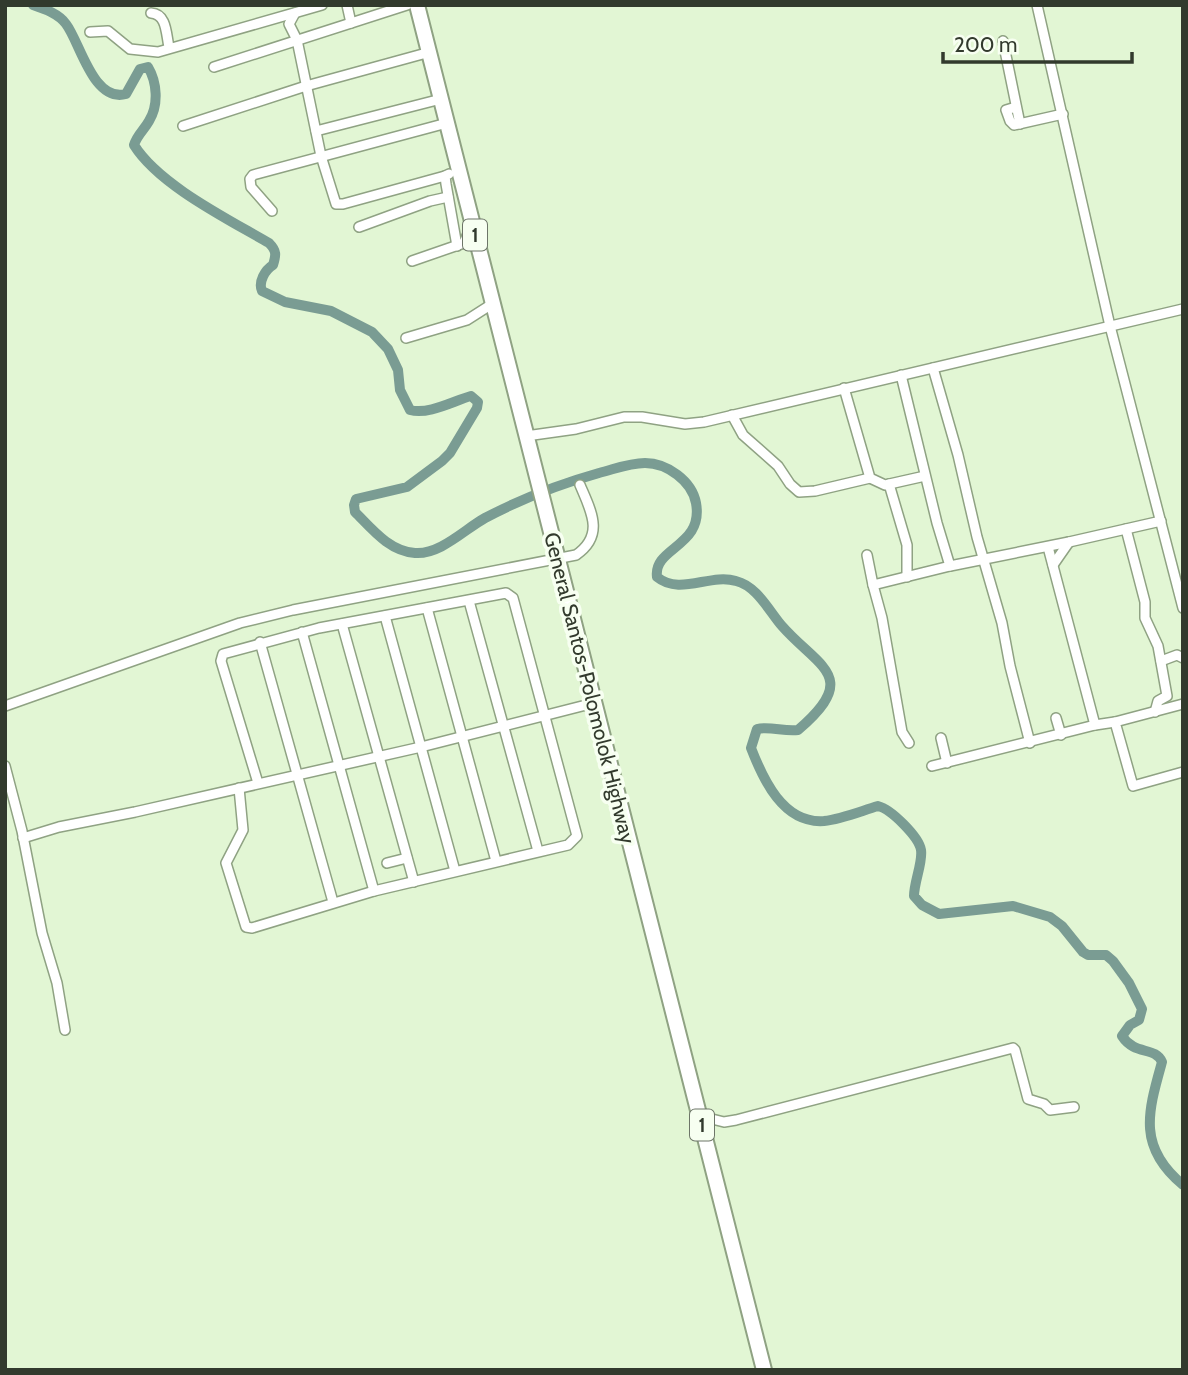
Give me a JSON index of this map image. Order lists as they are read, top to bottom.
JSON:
{
  "streets": {
    "highway": ["1", "General Santos-Polomolok Highway"]
  },
  "scale_bar": "200 m"
}
